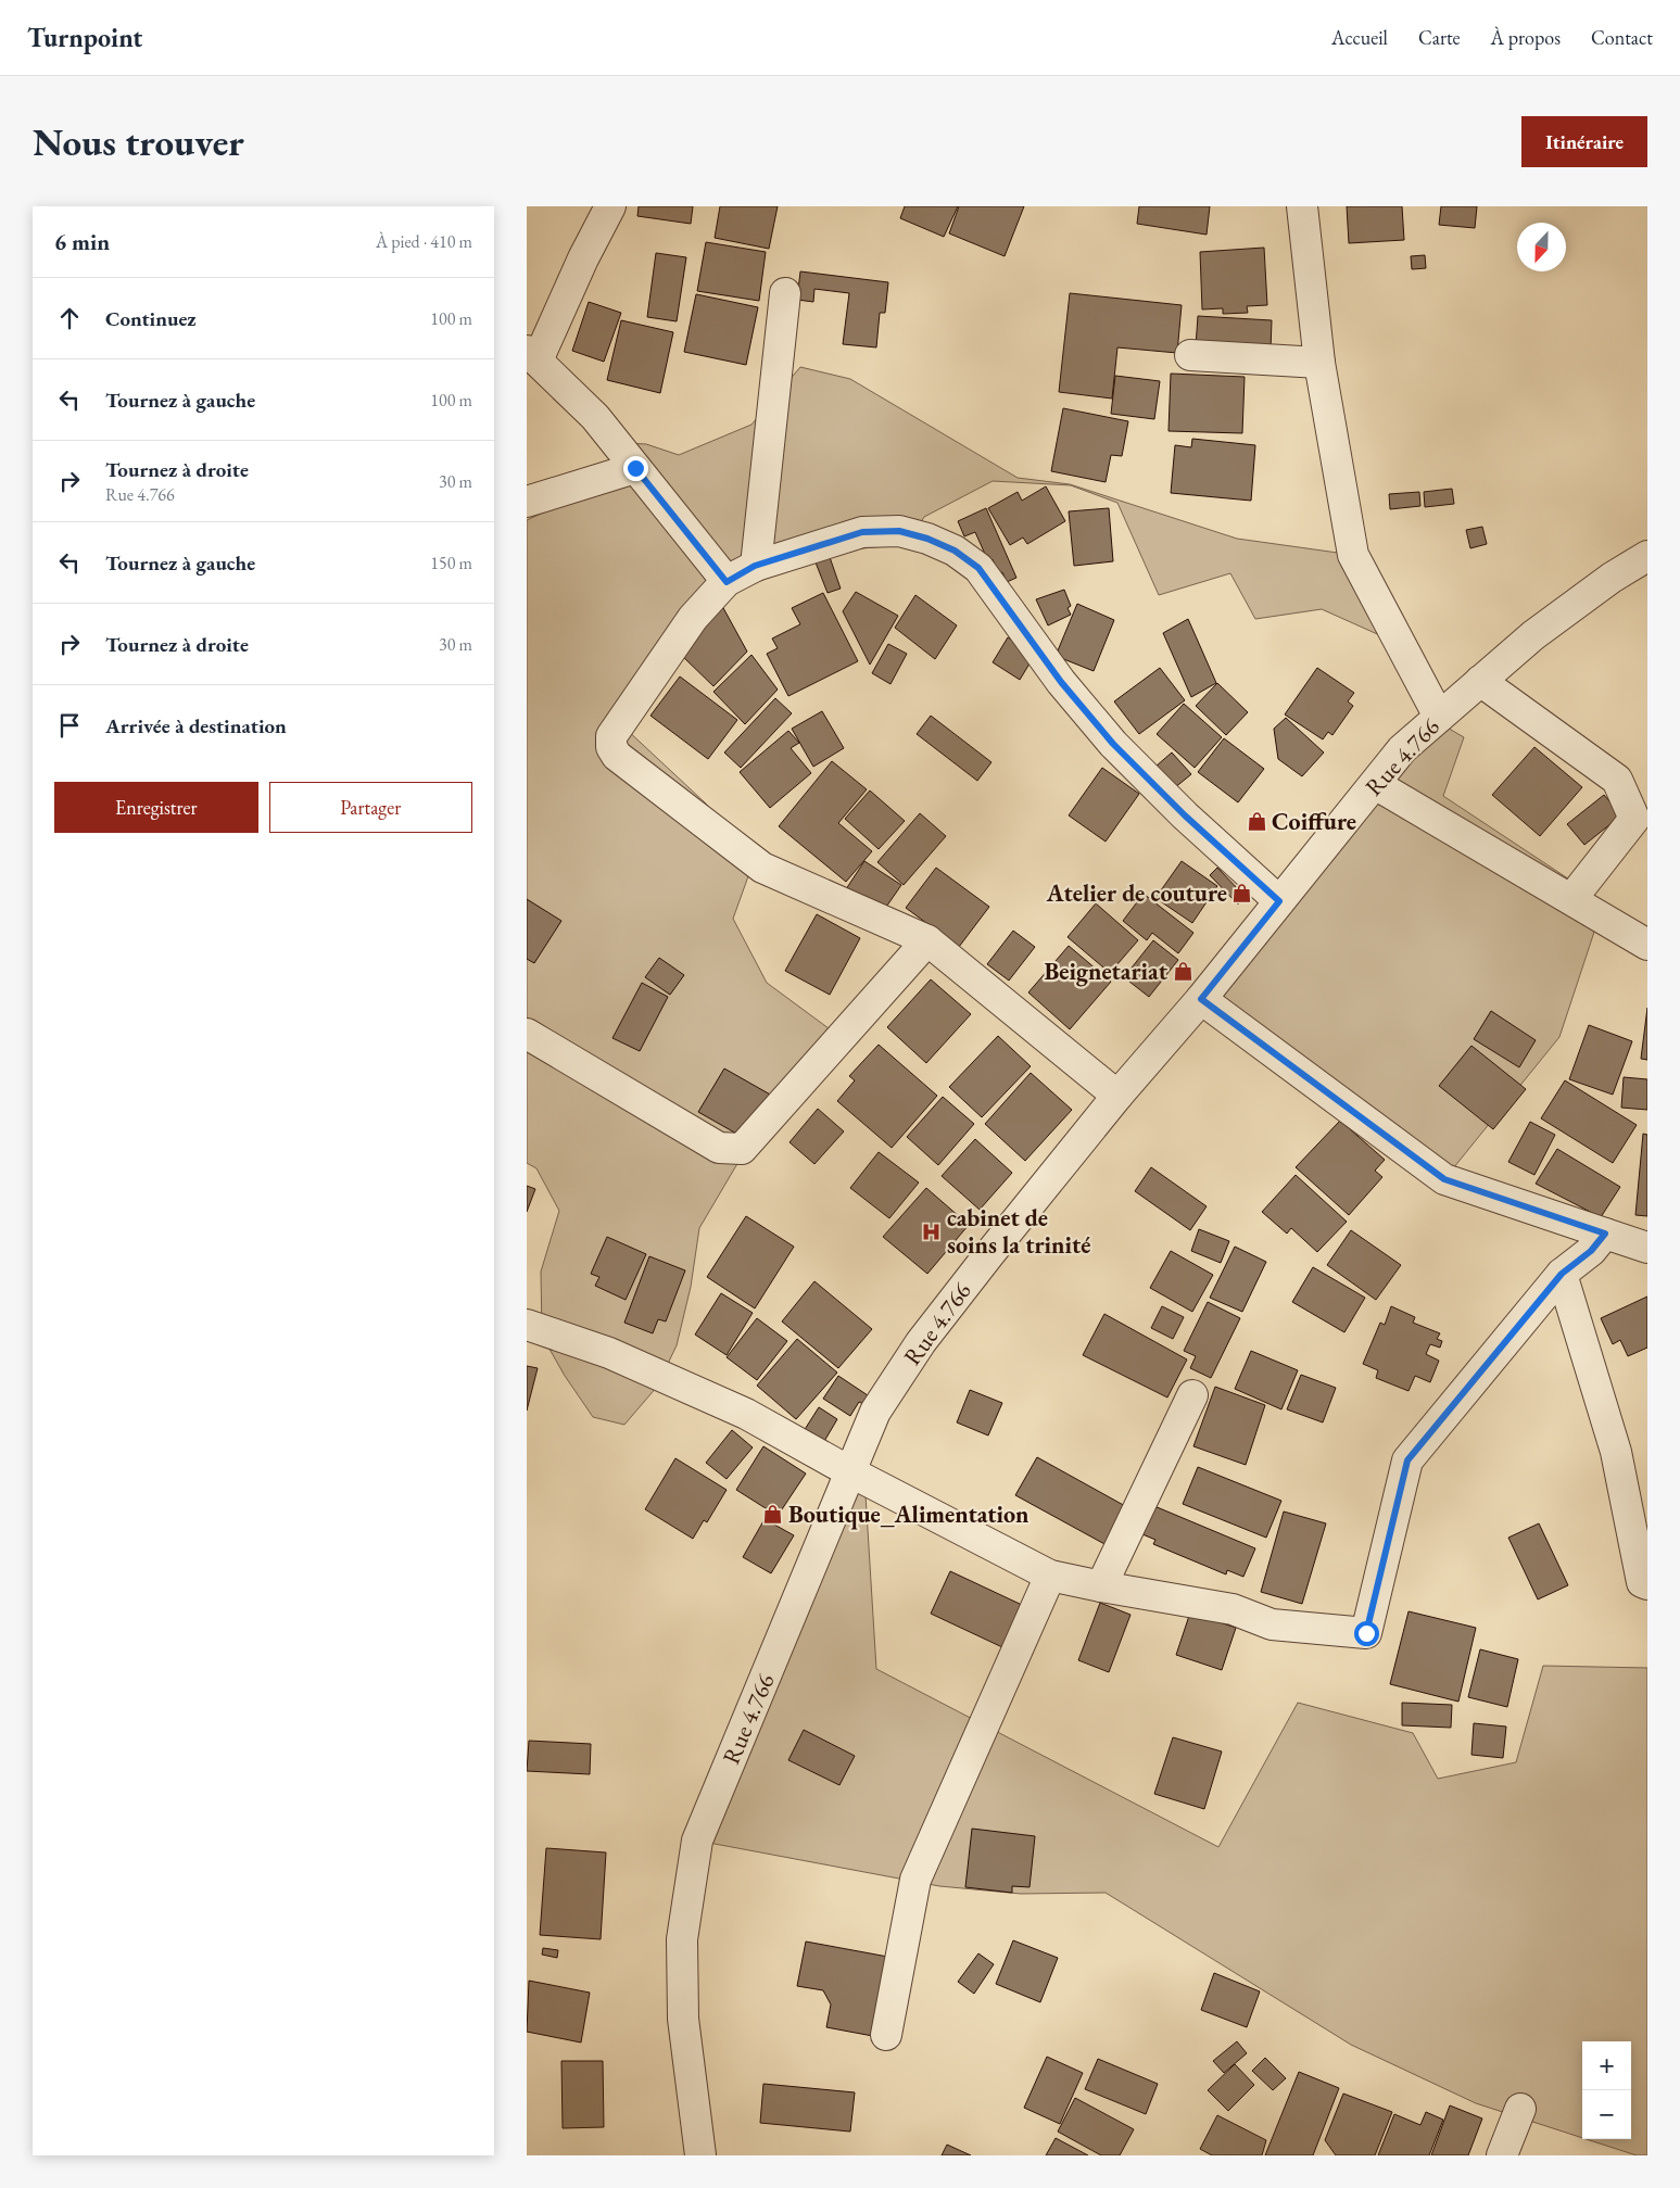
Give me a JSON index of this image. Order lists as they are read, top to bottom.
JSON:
{
  "streets": {
    "street": ["Rue 4.766"]
  },
  "places": {
    "shop": [
      "Coiffure",
      "Atelier de couture",
      "Beignetariat",
      "Boutique_Alimentation"
    ],
    "hospital": ["cabinet de soins la trinité"]
  },
  "north": "bottom",
  "page": {
    "header": "Turnpoint",
    "nav": [
      "Accueil",
      "Carte",
      "À propos",
      "Contact"
    ],
    "buttons": [
      "Itinéraire",
      ["Enregistrer", "Partager"]
    ],
    "title": "Nous trouver",
    "heading": ["6 min", "À pied · 410 m"],
    "list": [
      ["Continuez", "100 m"],
      ["Tournez à gauche", "100 m"],
      ["Tournez à droite", "Rue 4.766", "30 m"],
      ["Tournez à gauche", "150 m"],
      ["Tournez à droite", "30 m"],
      "Arrivée à destination"
    ],
    "map_buttons": ["+", "−"]
  }
}
